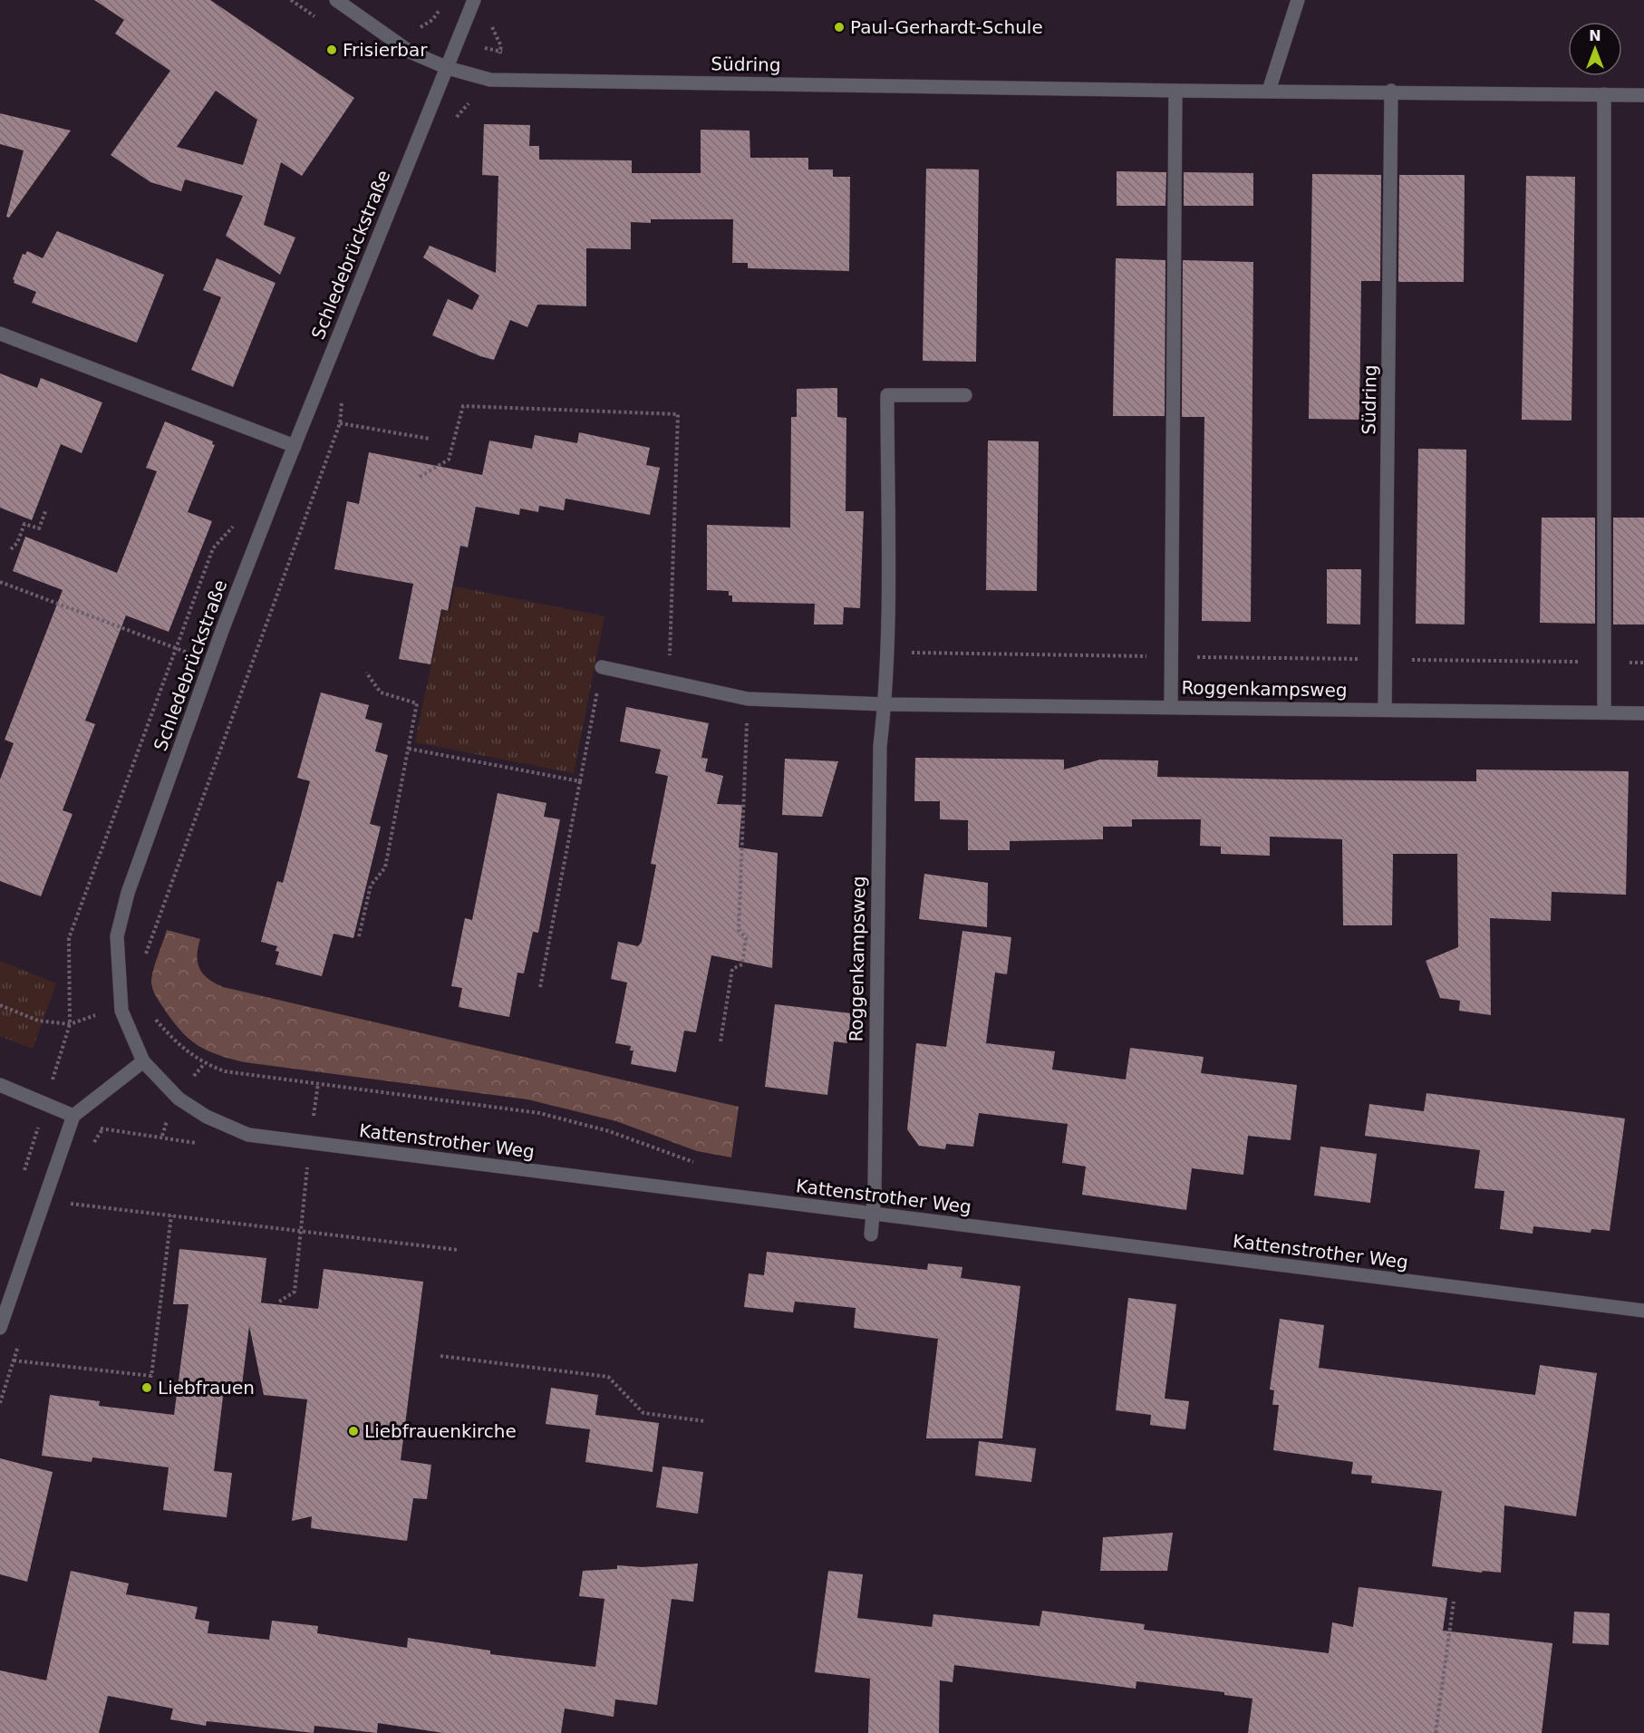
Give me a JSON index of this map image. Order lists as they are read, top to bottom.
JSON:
{
  "streets": {
    "street": [
      "Südring",
      "Schledebrückstraße",
      "Roggenkampsweg",
      "Kattenstrother Weg"
    ]
  },
  "crossings": [
    ["Südring", "Schledebrückstraße"],
    ["Südring", "Roggenkampsweg"],
    ["Schledebrückstraße", "Kattenstrother Weg"],
    ["Roggenkampsweg", "Kattenstrother Weg"]
  ],
  "places": [
    "Paul-Gerhardt-Schule",
    "Frisierbar",
    "Liebfrauen",
    "Liebfrauenkirche"
  ],
  "north": "top"
}
